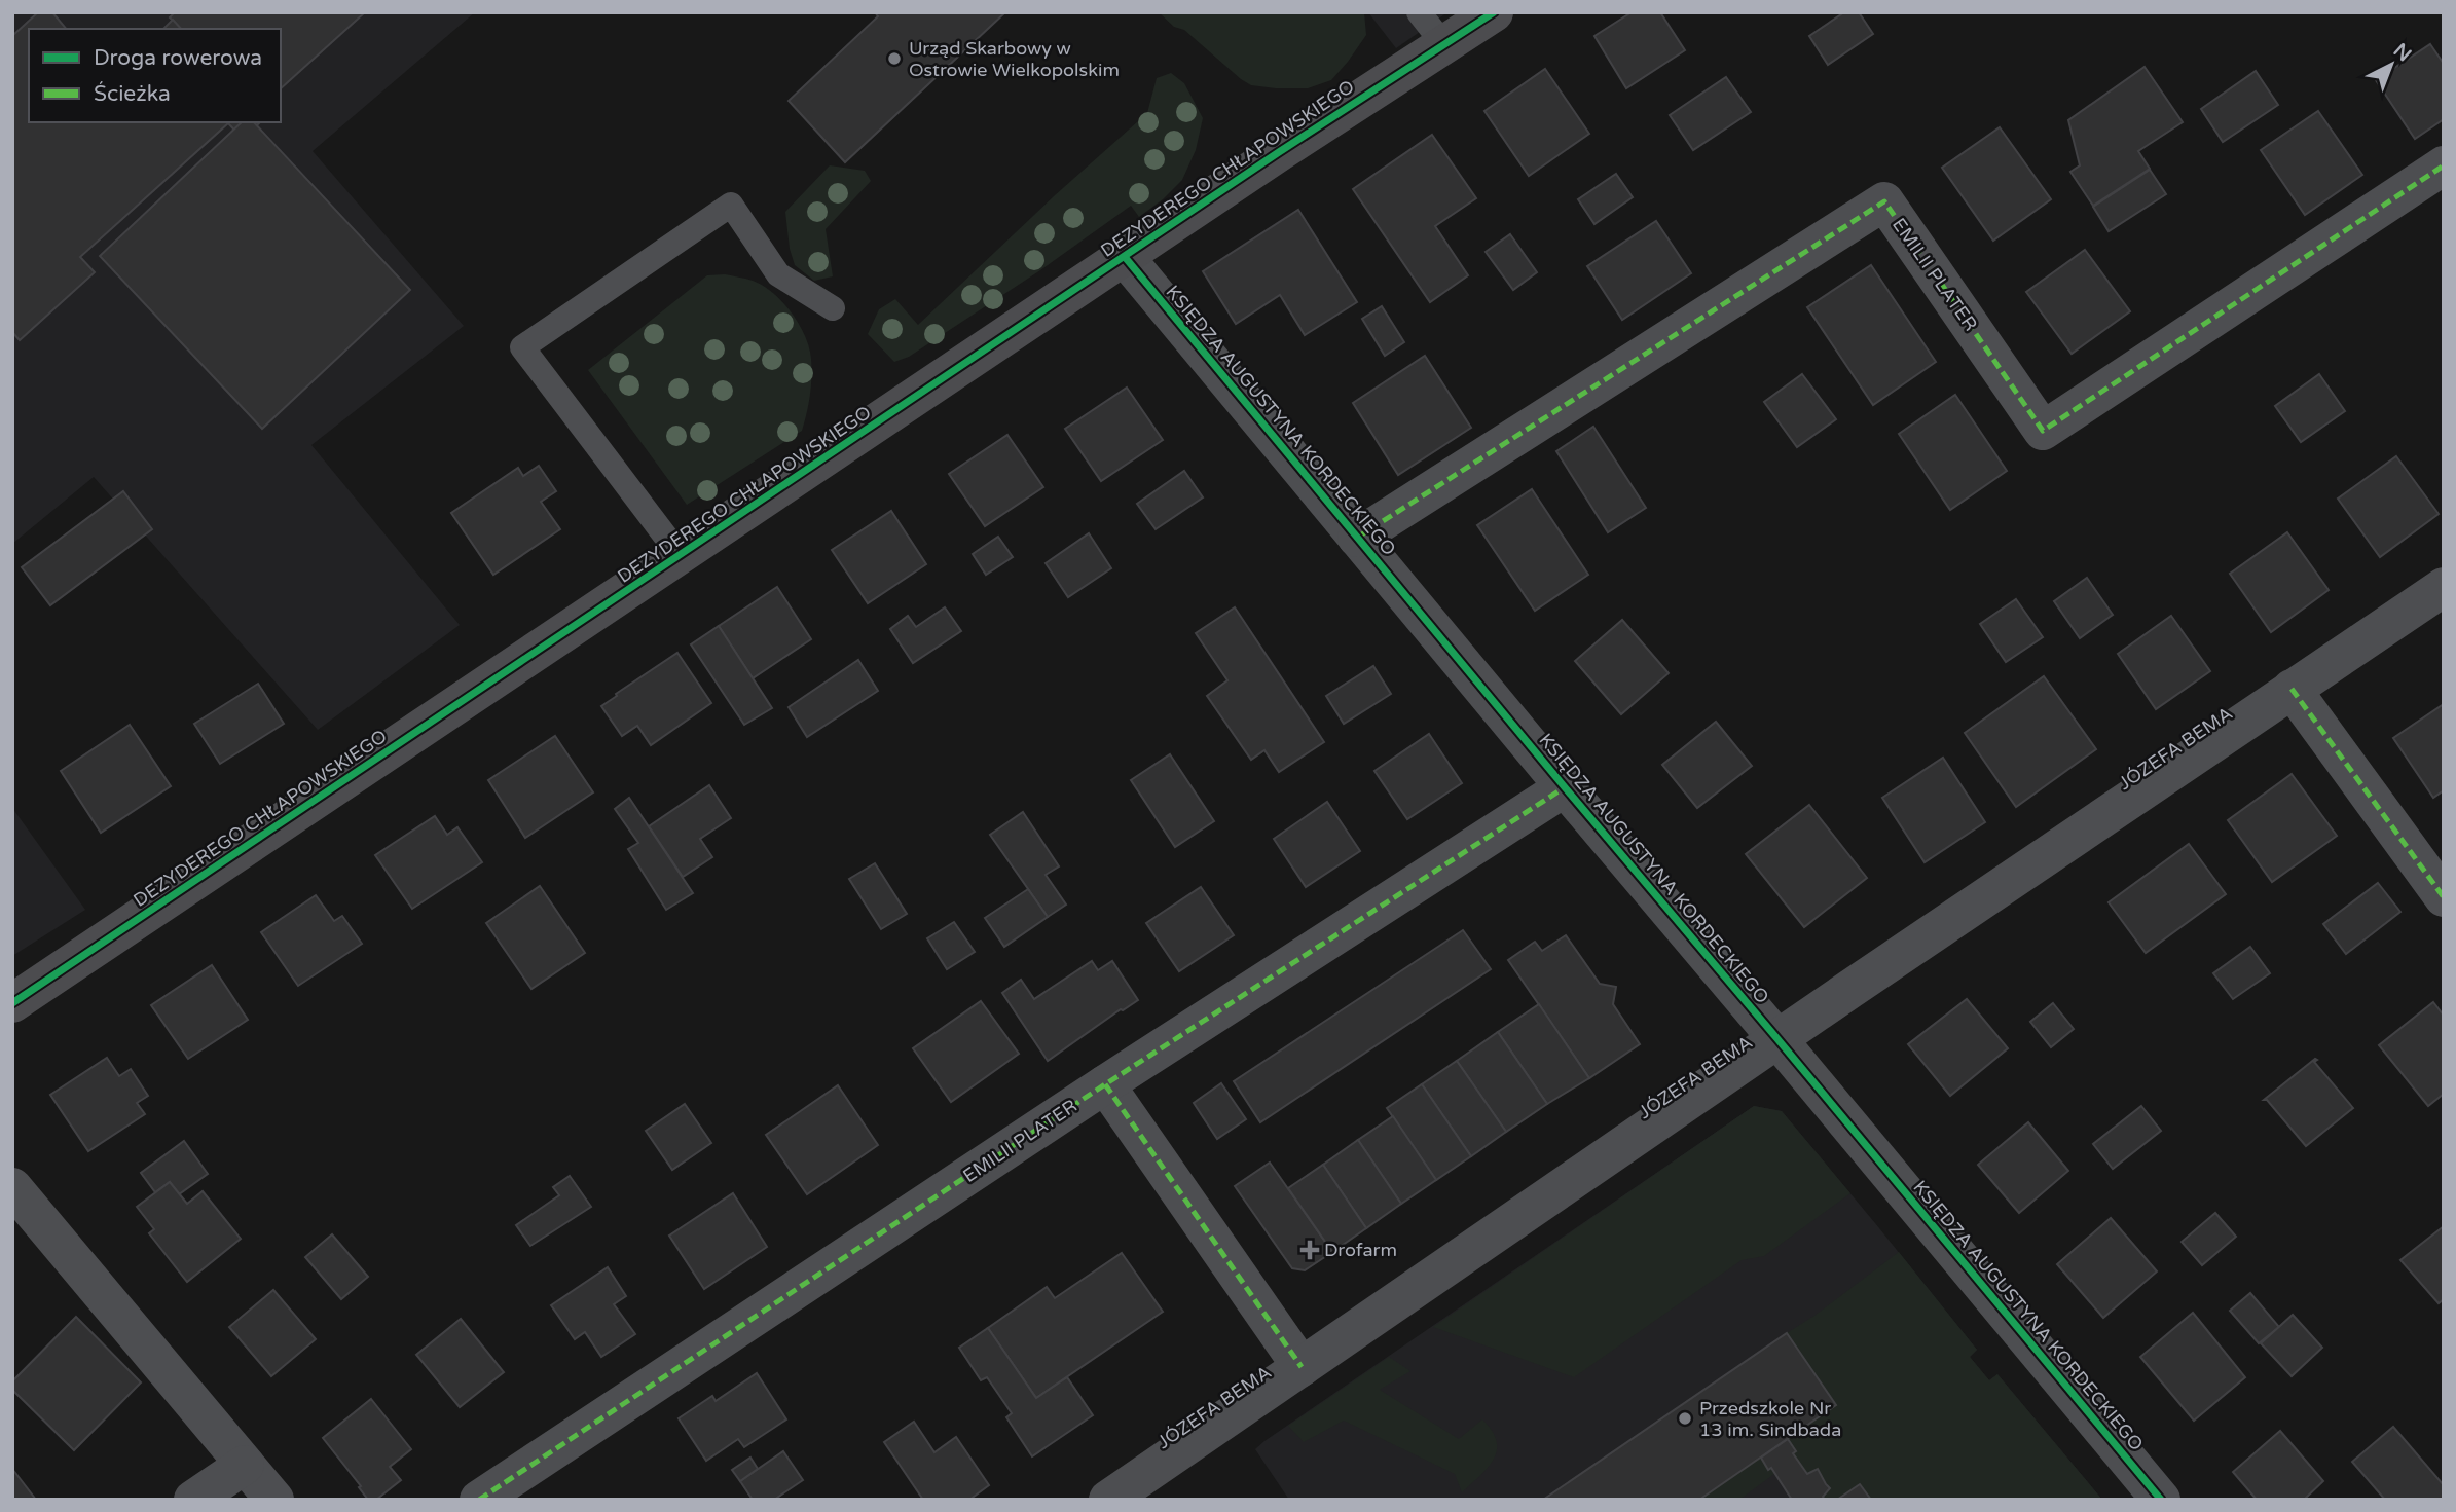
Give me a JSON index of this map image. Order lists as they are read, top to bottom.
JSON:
{
  "streets": {
    "street": [
      "DEZYDEREGO CHŁAPOWSKIEGO",
      "EMILII PLATER",
      "KSIĘDZA AUGUSTYNA KORDECKIEGO",
      "JÓZEFA BEMA"
    ]
  },
  "crossings": [
    ["DEZYDEREGO CHŁAPOWSKIEGO", "KSIĘDZA AUGUSTYNA KORDECKIEGO"],
    ["EMILII PLATER", "KSIĘDZA AUGUSTYNA KORDECKIEGO"],
    ["KSIĘDZA AUGUSTYNA KORDECKIEGO", "JÓZEFA BEMA"]
  ],
  "places": {
    "other": ["Urząd Skarbowy w Ostrowie Wielkopolskim", "Przedszkole Nr 13 im. Sindbada"],
    "health": ["Drofarm"]
  },
  "legend": ["Droga rowerowa", "Ścieżka"],
  "north": "top right"
}
